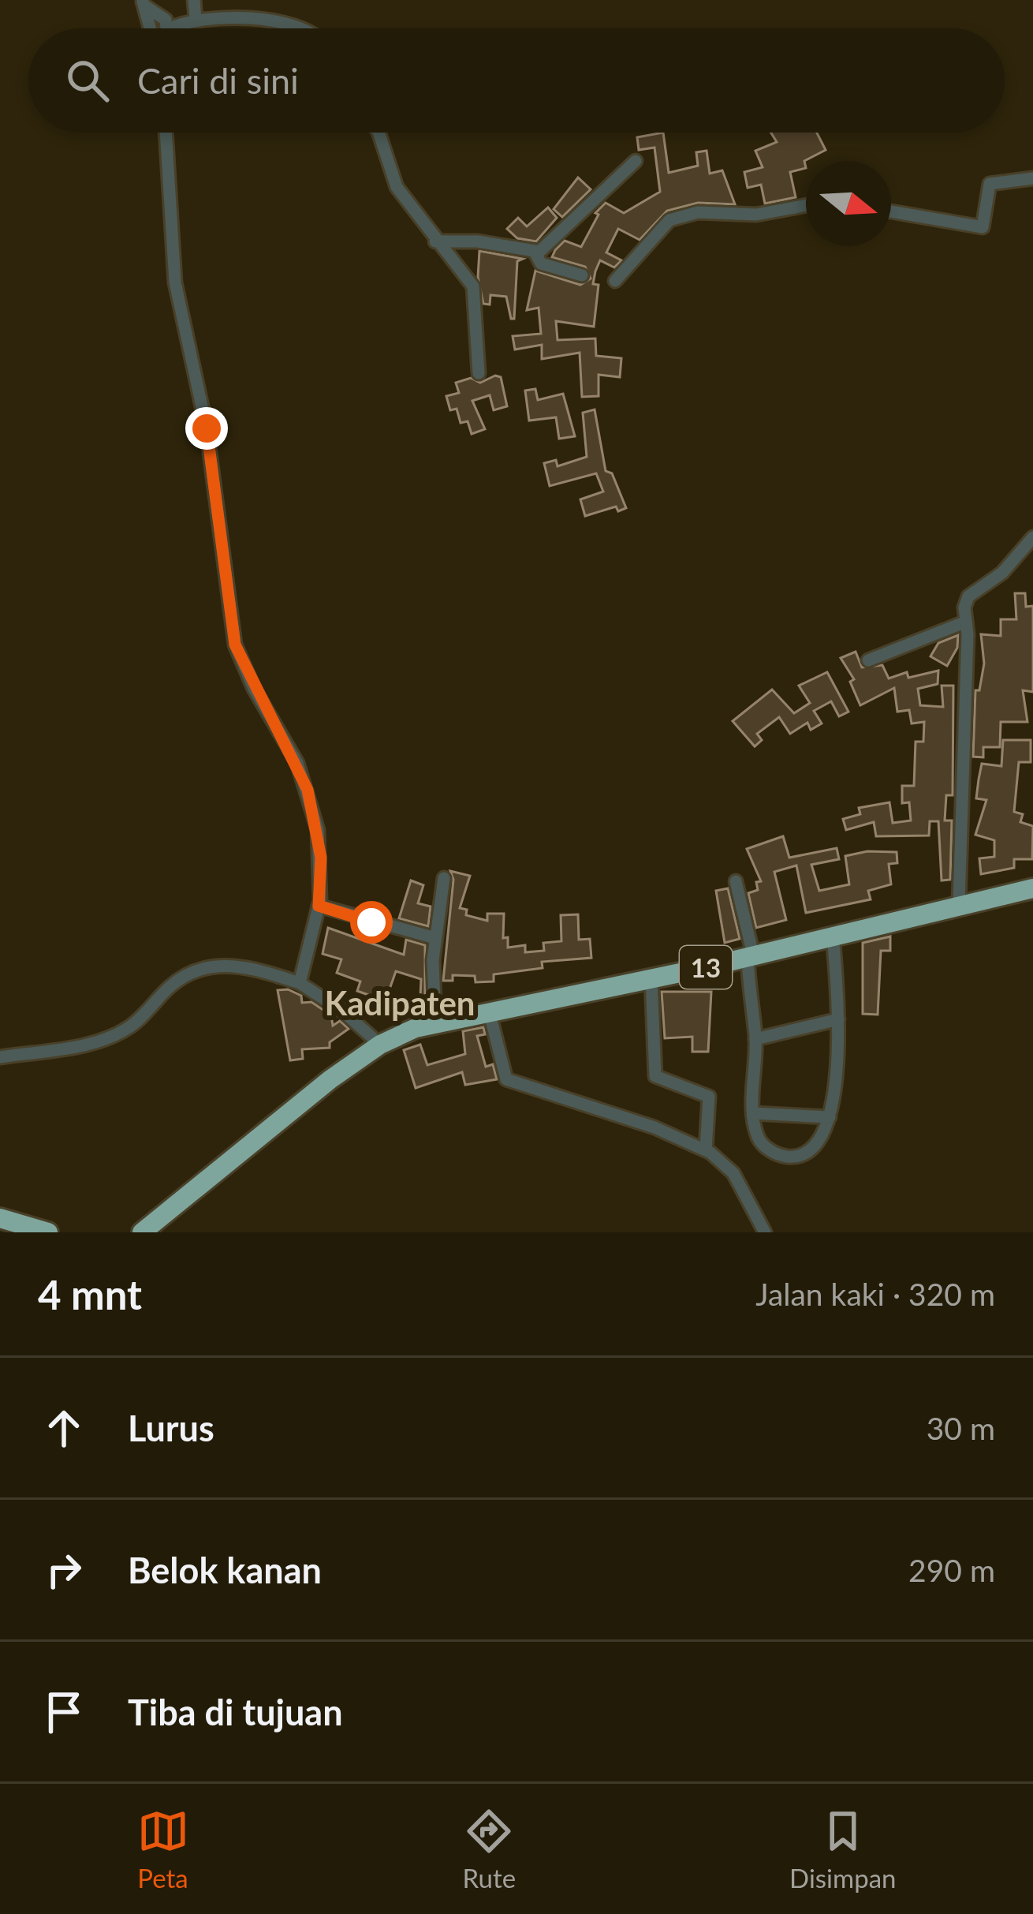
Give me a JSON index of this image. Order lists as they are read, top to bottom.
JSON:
{
  "streets": {
    "highway": ["13"]
  },
  "districts": ["Kadipaten"],
  "north": "right",
  "page": {
    "search": "Cari di sini",
    "heading": ["4 mnt", "Jalan kaki · 320 m"],
    "list": [
      ["Lurus", "30 m"],
      ["Belok kanan", "290 m"],
      "Tiba di tujuan"
    ],
    "nav": ["Peta", "Rute", "Disimpan"]
  }
}
